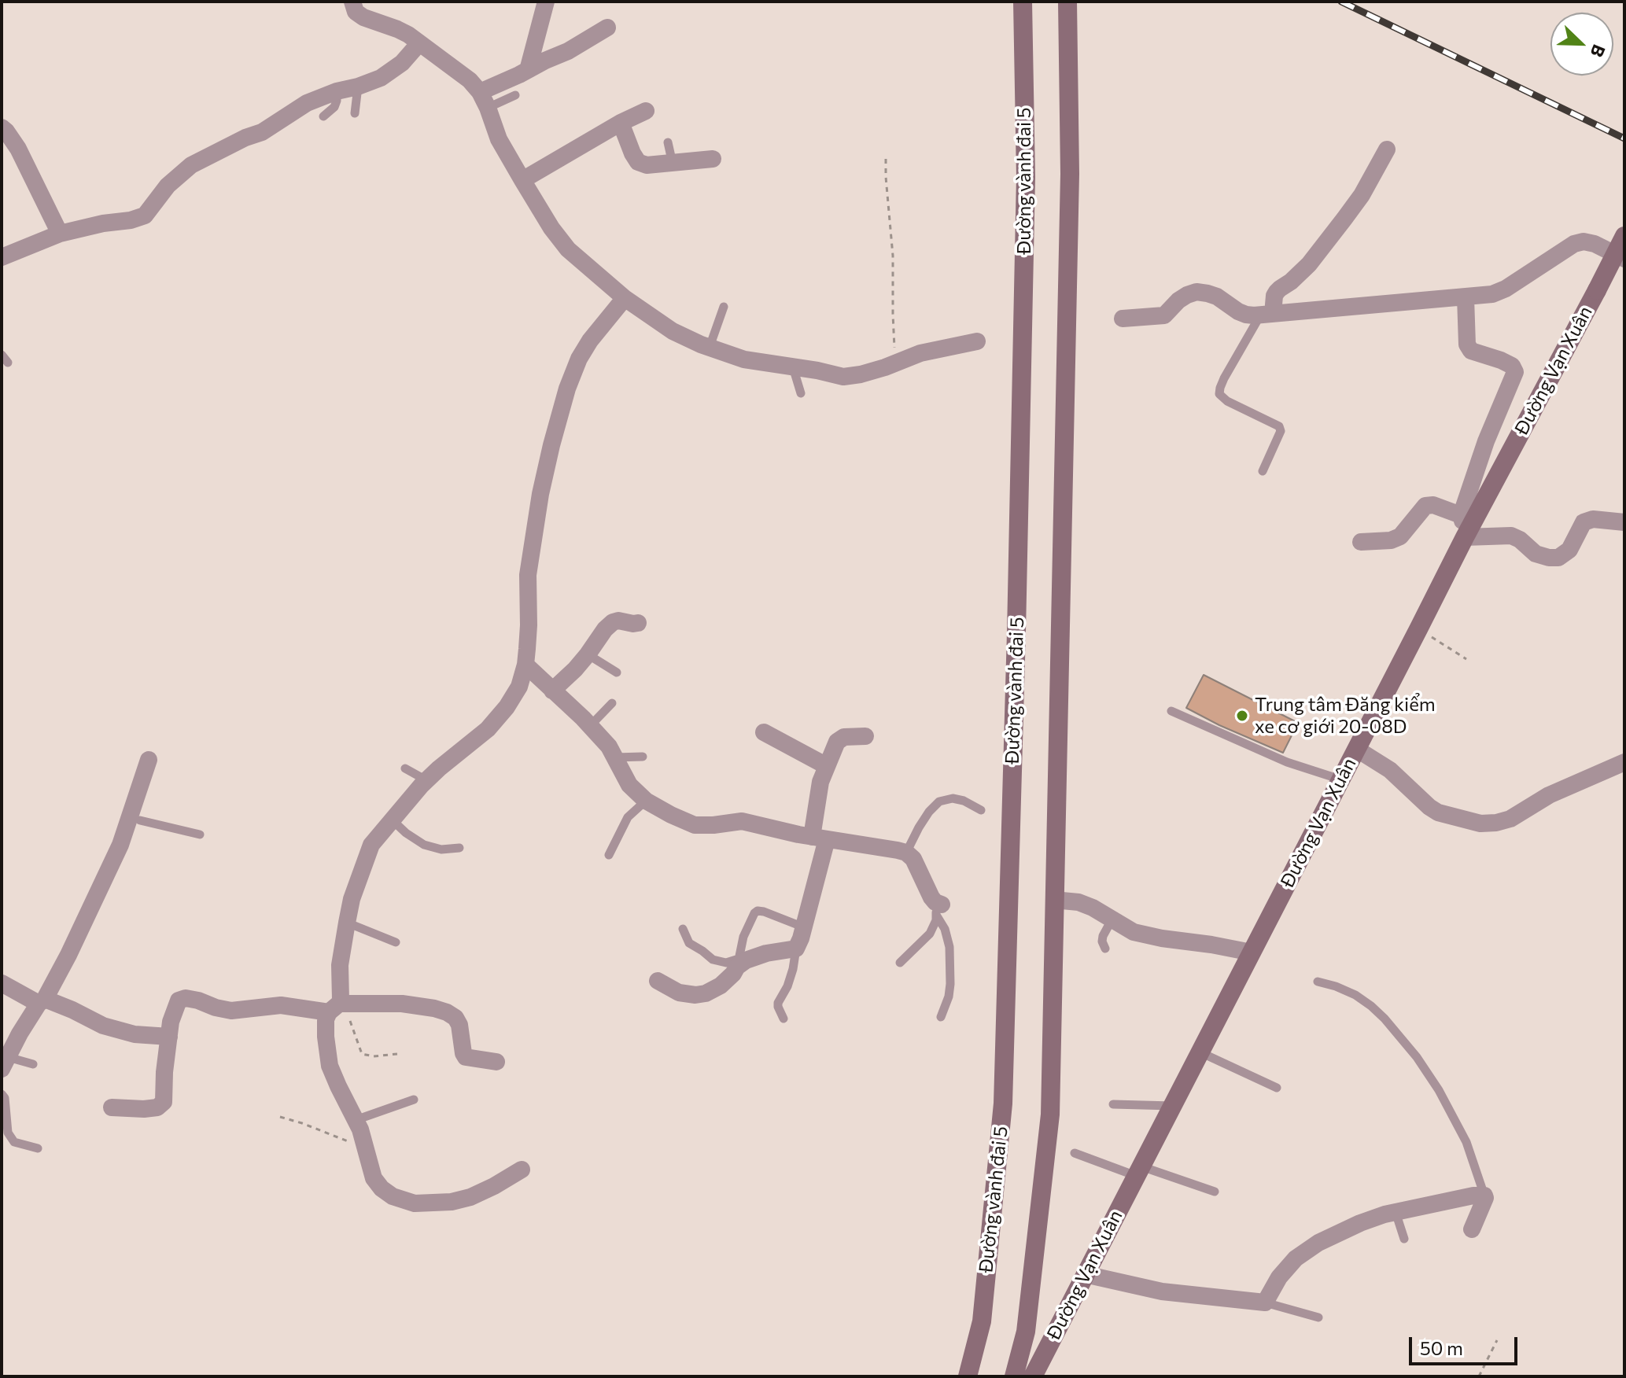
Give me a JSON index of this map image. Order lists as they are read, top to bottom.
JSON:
{
  "streets": {
    "main road": ["Đường vành đai 5", "Đường Vạn Xuân"]
  },
  "places": ["Trung tâm Đăng kiểm xe cơ giới 20-08D"],
  "scale_bar": "50 m",
  "north": "bottom right"
}
